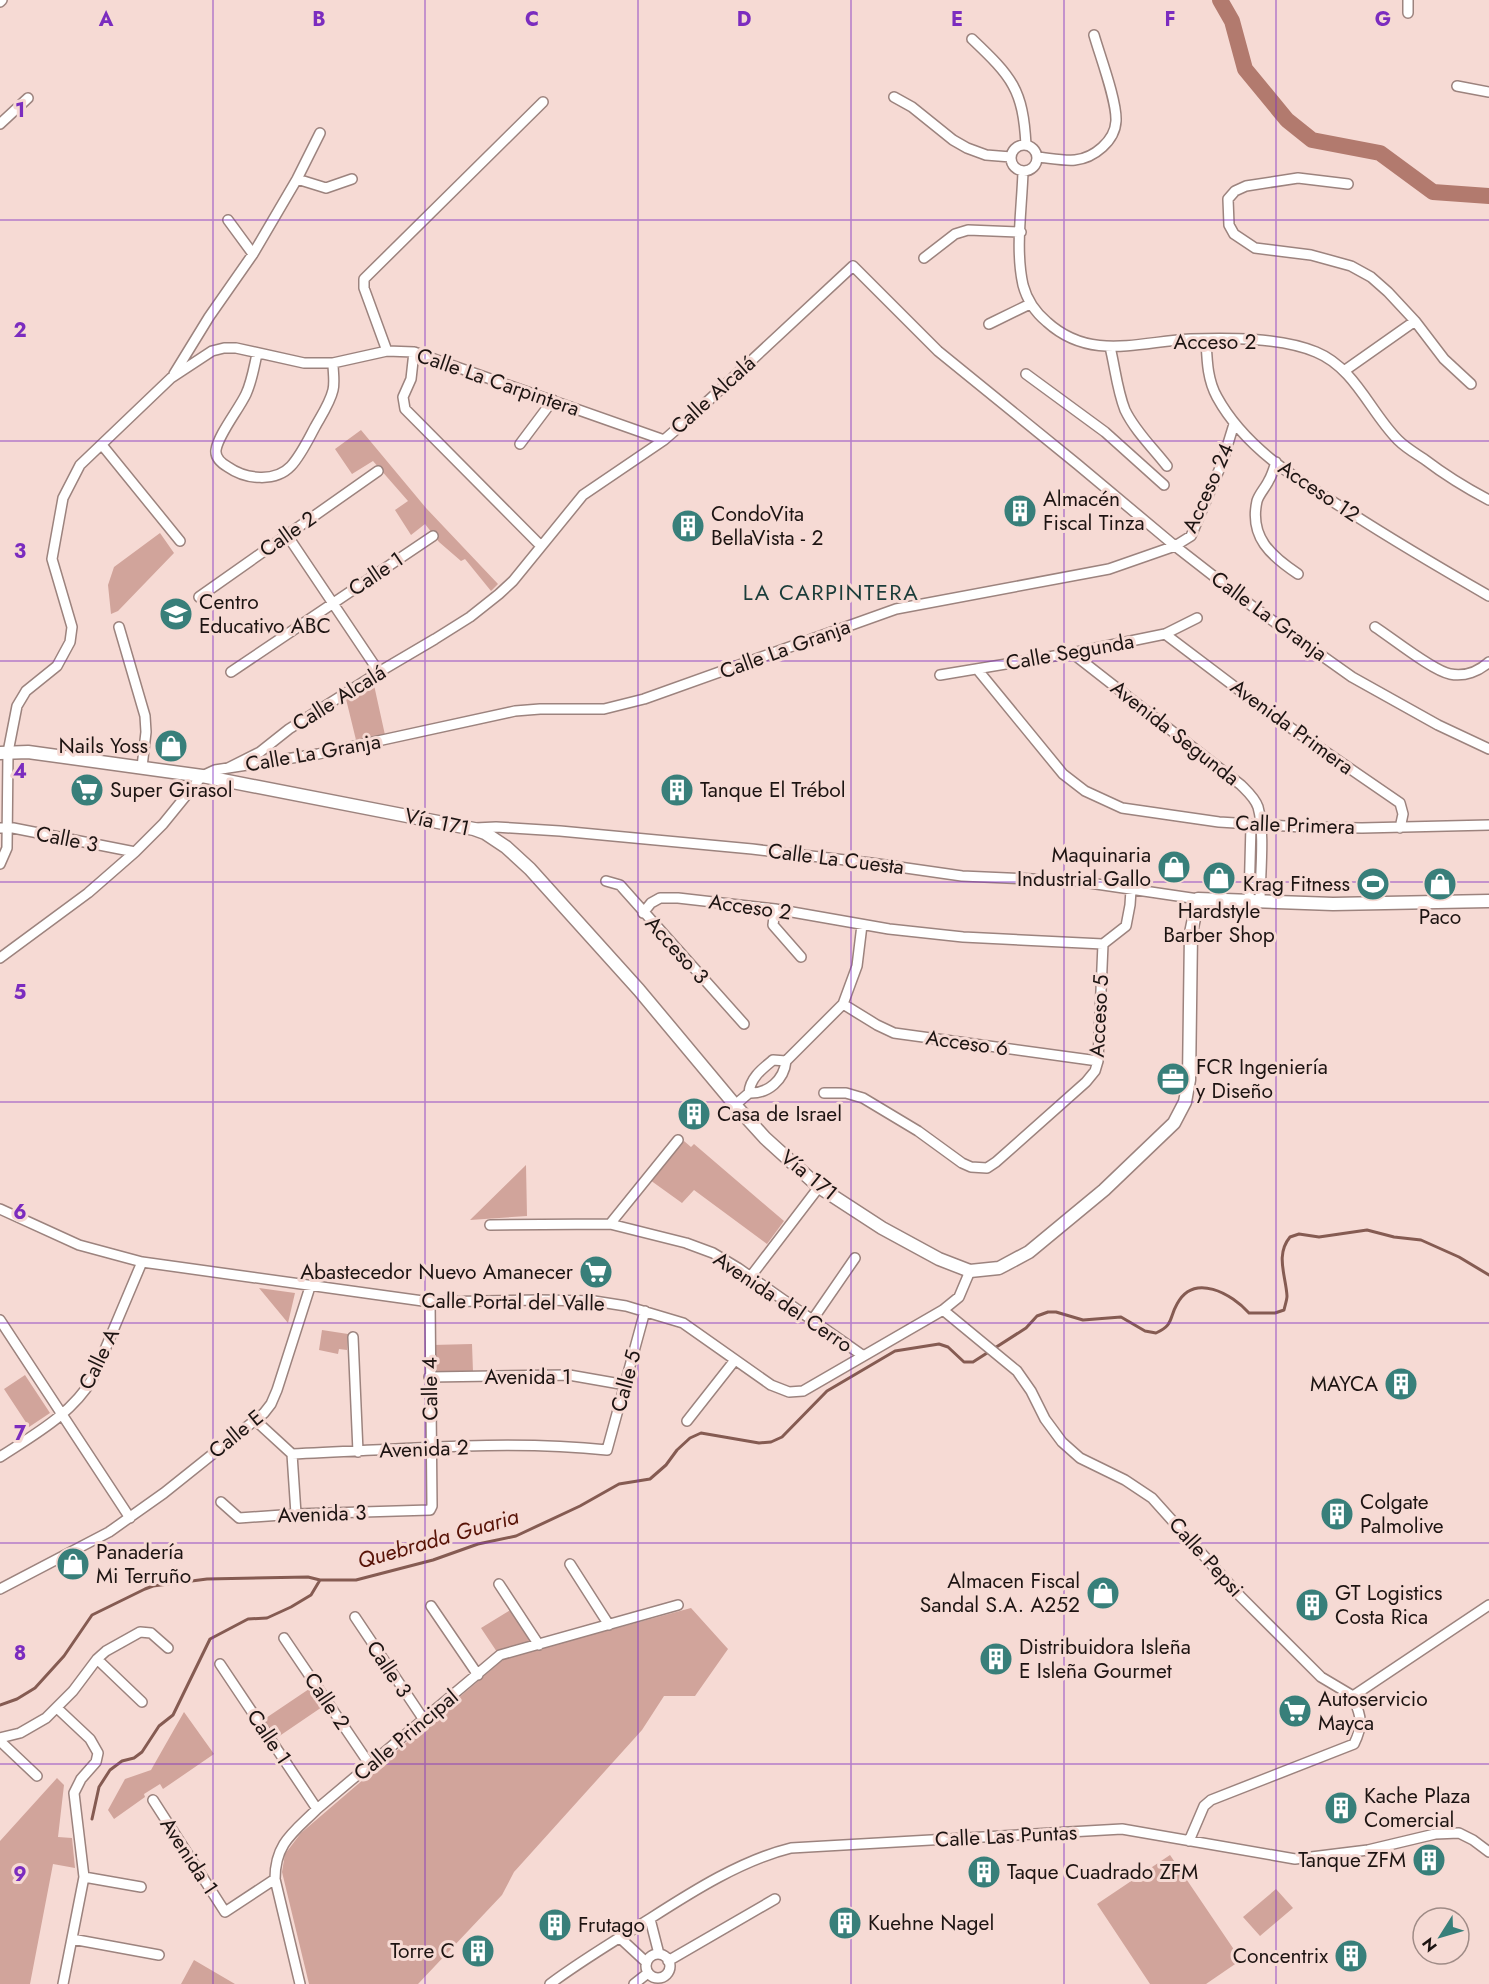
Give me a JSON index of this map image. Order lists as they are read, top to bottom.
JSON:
{
  "streets": {
    "main road": ["Vía 171"],
    "street": [
      "Acceso 2",
      "Calle La Carpintera",
      "Calle Alcalá",
      "Acceso 24",
      "Acceso 12",
      "Calle 2",
      "Calle 1",
      "Calle La Granja",
      "Calle Segunda",
      "Avenida Primera",
      "Avenida Segunda",
      "Calle Primera",
      "Calle 3",
      "Calle La Cuesta",
      "Acceso 3",
      "Acceso 5",
      "Acceso 6",
      "Calle Portal del Valle",
      "Avenida del Cerro",
      "Calle A",
      "Avenida 1",
      "Calle 5",
      "Calle 4",
      "Calle E",
      "Avenida 2",
      "Avenida 3",
      "Calle Pepsi",
      "Calle Principal",
      "Calle Las Puntas"
    ]
  },
  "crossings": [
    ["Acceso 2", "Acceso 12"],
    ["Acceso 2", "Acceso 3"],
    ["Acceso 2", "Acceso 5"],
    ["Calle La Carpintera", "Calle Alcalá"],
    ["Calle La Carpintera", "Vía 171"],
    ["Calle Alcalá", "Acceso 24"],
    ["Calle Alcalá", "Calle La Granja"],
    ["Acceso 24", "Acceso 12"],
    ["Acceso 24", "Calle La Granja"],
    ["Calle 2", "Calle Principal"],
    ["Calle 1", "Calle Principal"],
    ["Calle La Granja", "Vía 171"],
    ["Calle Segunda", "Avenida Primera"],
    ["Calle Segunda", "Avenida Segunda"],
    ["Calle Segunda", "Calle Primera"],
    ["Avenida Primera", "Calle Primera"],
    ["Avenida Segunda", "Calle Primera"],
    ["Vía 171", "Calle La Cuesta"],
    ["Vía 171", "Calle Portal del Valle"],
    ["Calle 3", "Calle Principal"],
    ["Acceso 5", "Acceso 6"],
    ["Calle Portal del Valle", "Avenida del Cerro"],
    ["Calle Portal del Valle", "Calle A"],
    ["Calle Portal del Valle", "Calle 5"],
    ["Calle Portal del Valle", "Calle 4"],
    ["Calle Portal del Valle", "Calle E"],
    ["Calle Portal del Valle", "Calle Pepsi"],
    ["Avenida 1", "Calle 5"],
    ["Avenida 1", "Calle 4"],
    ["Avenida 1", "Calle Principal"],
    ["Calle 5", "Avenida 2"],
    ["Calle 4", "Avenida 2"],
    ["Calle 4", "Avenida 3"]
  ],
  "districts": ["LA CARPINTERA"],
  "water": ["Quebrada Guaria"],
  "places": {
    "building": [
      "Almacén Fiscal Tinza",
      "CondoVita BellaVista - 2",
      "Tanque El Trébol",
      "Casa de Israel",
      "MAYCA",
      "Colgate Palmolive",
      "GT Logistics Costa Rica",
      "Distribuidora Isleña E Isleña Gourmet",
      "Kache Plaza Comercial",
      "Tanque ZFM",
      "Taque Cuadrado ZFM",
      "Kuehne Nagel",
      "Frutago",
      "Torre C",
      "Concentrix"
    ],
    "school or university": ["Centro Educativo ABC"],
    "shop": [
      "Nails Yoss",
      "Maquinaria Industrial Gallo",
      "Hardstyle Barber Shop",
      "Paco",
      "Panadería Mi Terruño",
      "Almacen Fiscal Sandal S.A. A252"
    ],
    "supermarket": ["Super Girasol", "Abastecedor Nuevo Amanecer", "Autoservicio Mayca"],
    "sports": ["Krag Fitness"],
    "office": ["FCR Ingeniería y Diseño"]
  },
  "north": "bottom left",
  "grid": {
    "columns": [
      "A",
      "B",
      "C",
      "D",
      "E",
      "F",
      "G"
    ],
    "rows": [
      "1",
      "2",
      "3",
      "4",
      "5",
      "6",
      "7",
      "8",
      "9"
    ]
  }
}
